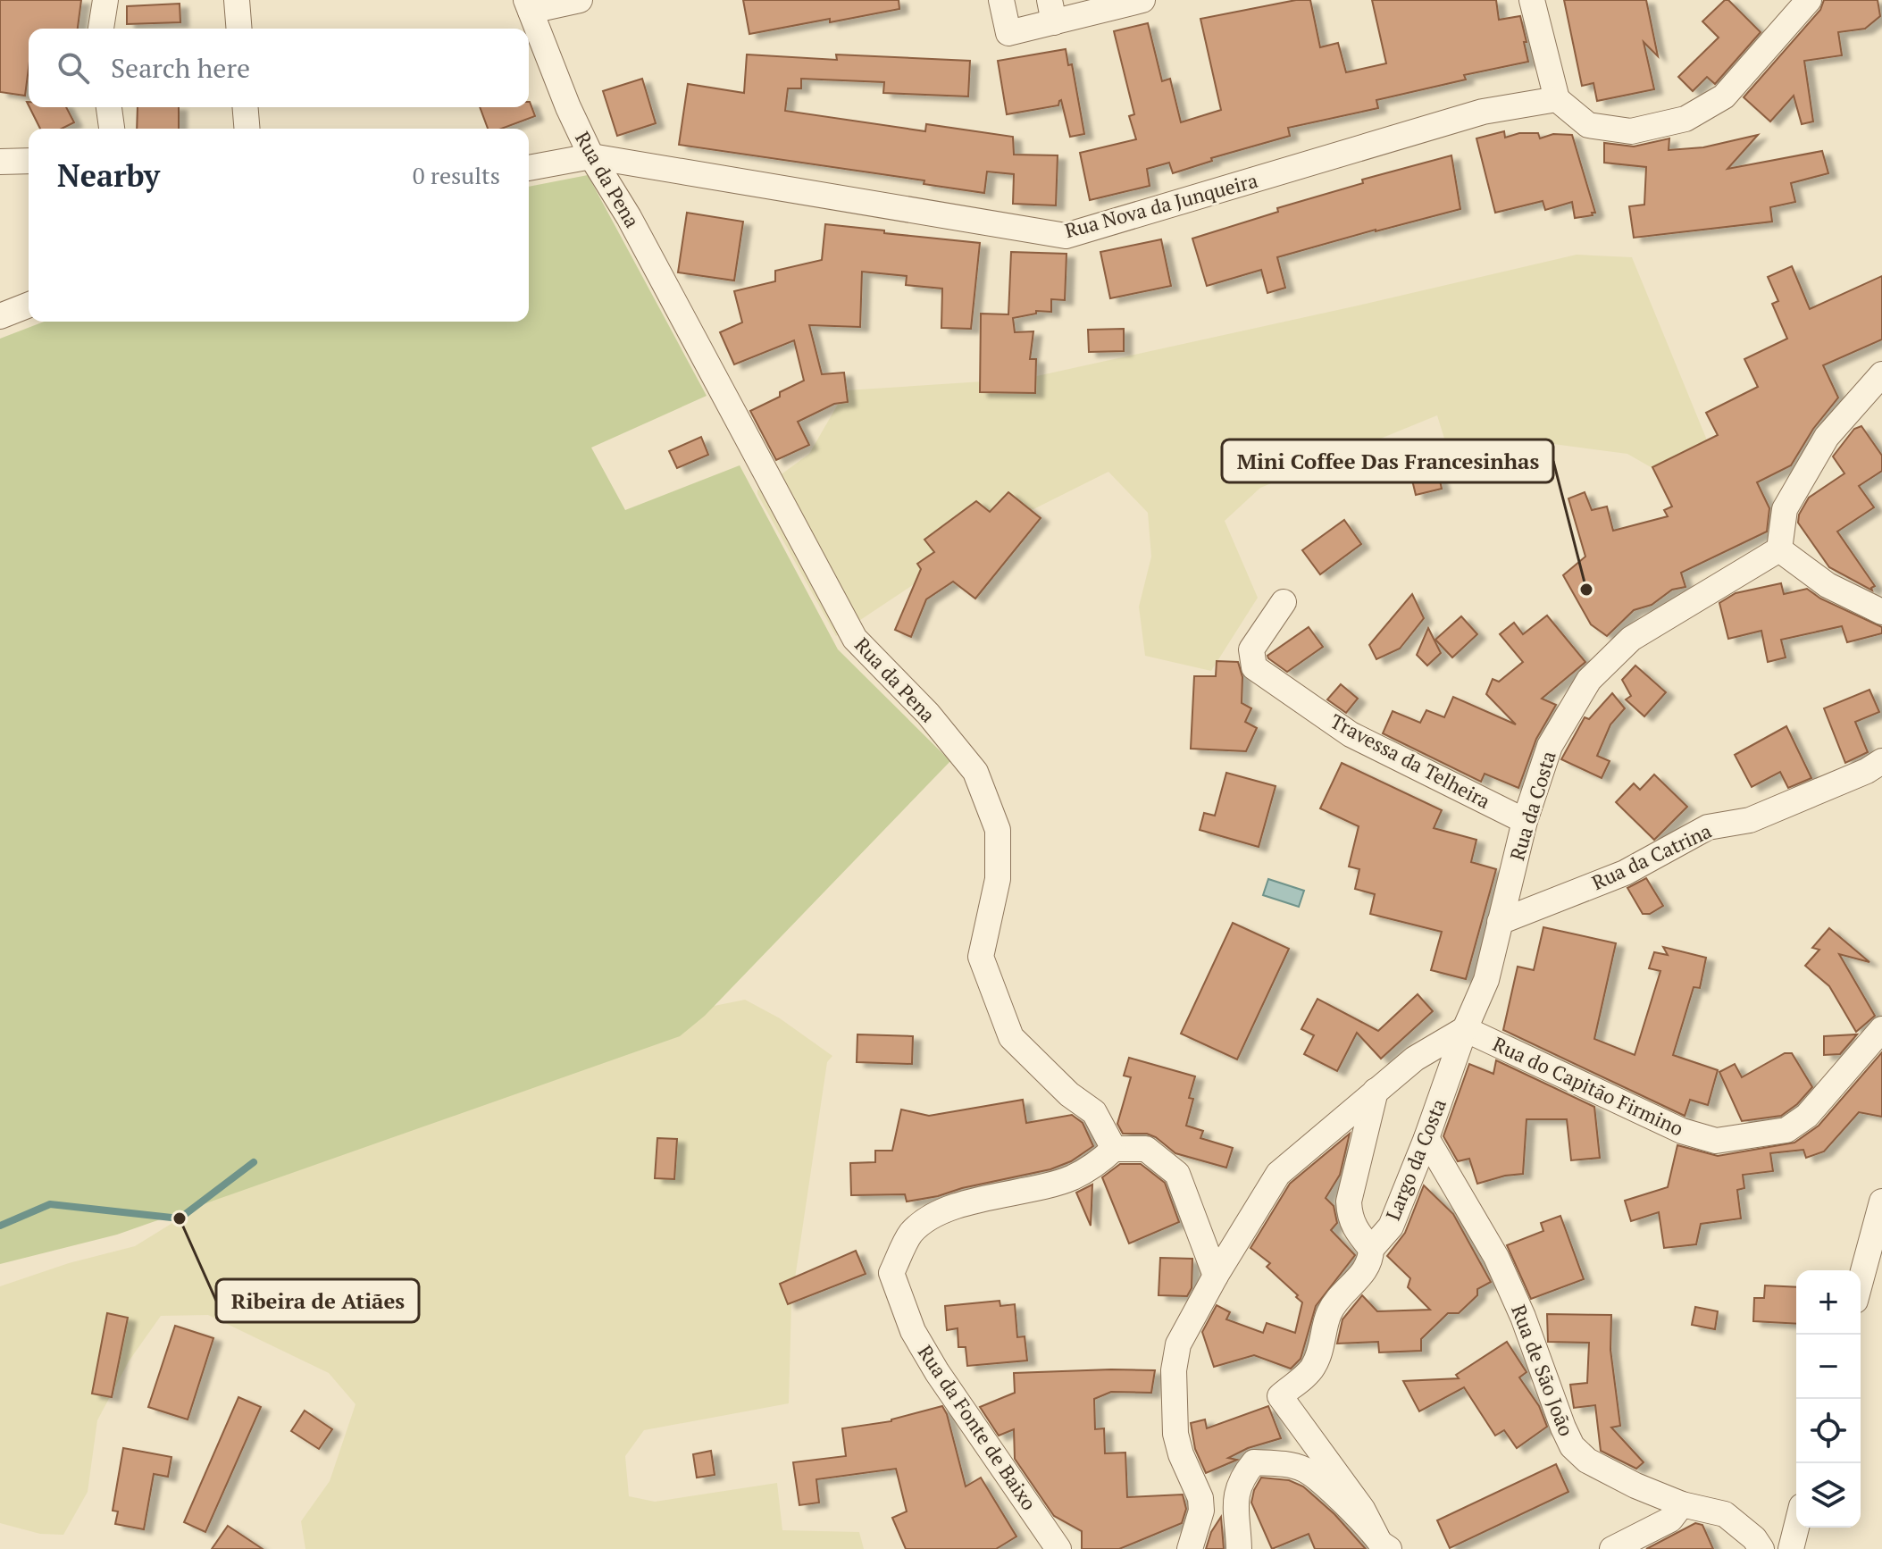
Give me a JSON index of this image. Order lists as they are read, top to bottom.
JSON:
{
  "streets": {
    "street": [
      "Rua da Pena",
      "Rua Nova da Junqueira",
      "Travessa da Telheira",
      "Rua da Costa",
      "Rua da Catrina",
      "Rua do Capitão Firmino",
      "Largo da Costa",
      "Rua de São João",
      "Rua da Fonte de Baixo"
    ]
  },
  "crossings": [
    ["Rua da Pena", "Rua Nova da Junqueira"],
    ["Rua da Pena", "Rua da Fonte de Baixo"],
    ["Travessa da Telheira", "Rua da Costa"],
    ["Rua da Costa", "Rua da Catrina"],
    ["Rua da Costa", "Rua do Capitão Firmino"],
    ["Rua da Costa", "Largo da Costa"],
    ["Rua do Capitão Firmino", "Largo da Costa"],
    ["Largo da Costa", "Rua de São João"]
  ],
  "places": ["Mini Coffee Das Francesinhas", "Ribeira de Atiães"],
  "page": {
    "search": "Search here",
    "heading": ["Nearby", "0 results"],
    "map_buttons": ["+", "−"]
  }
}
